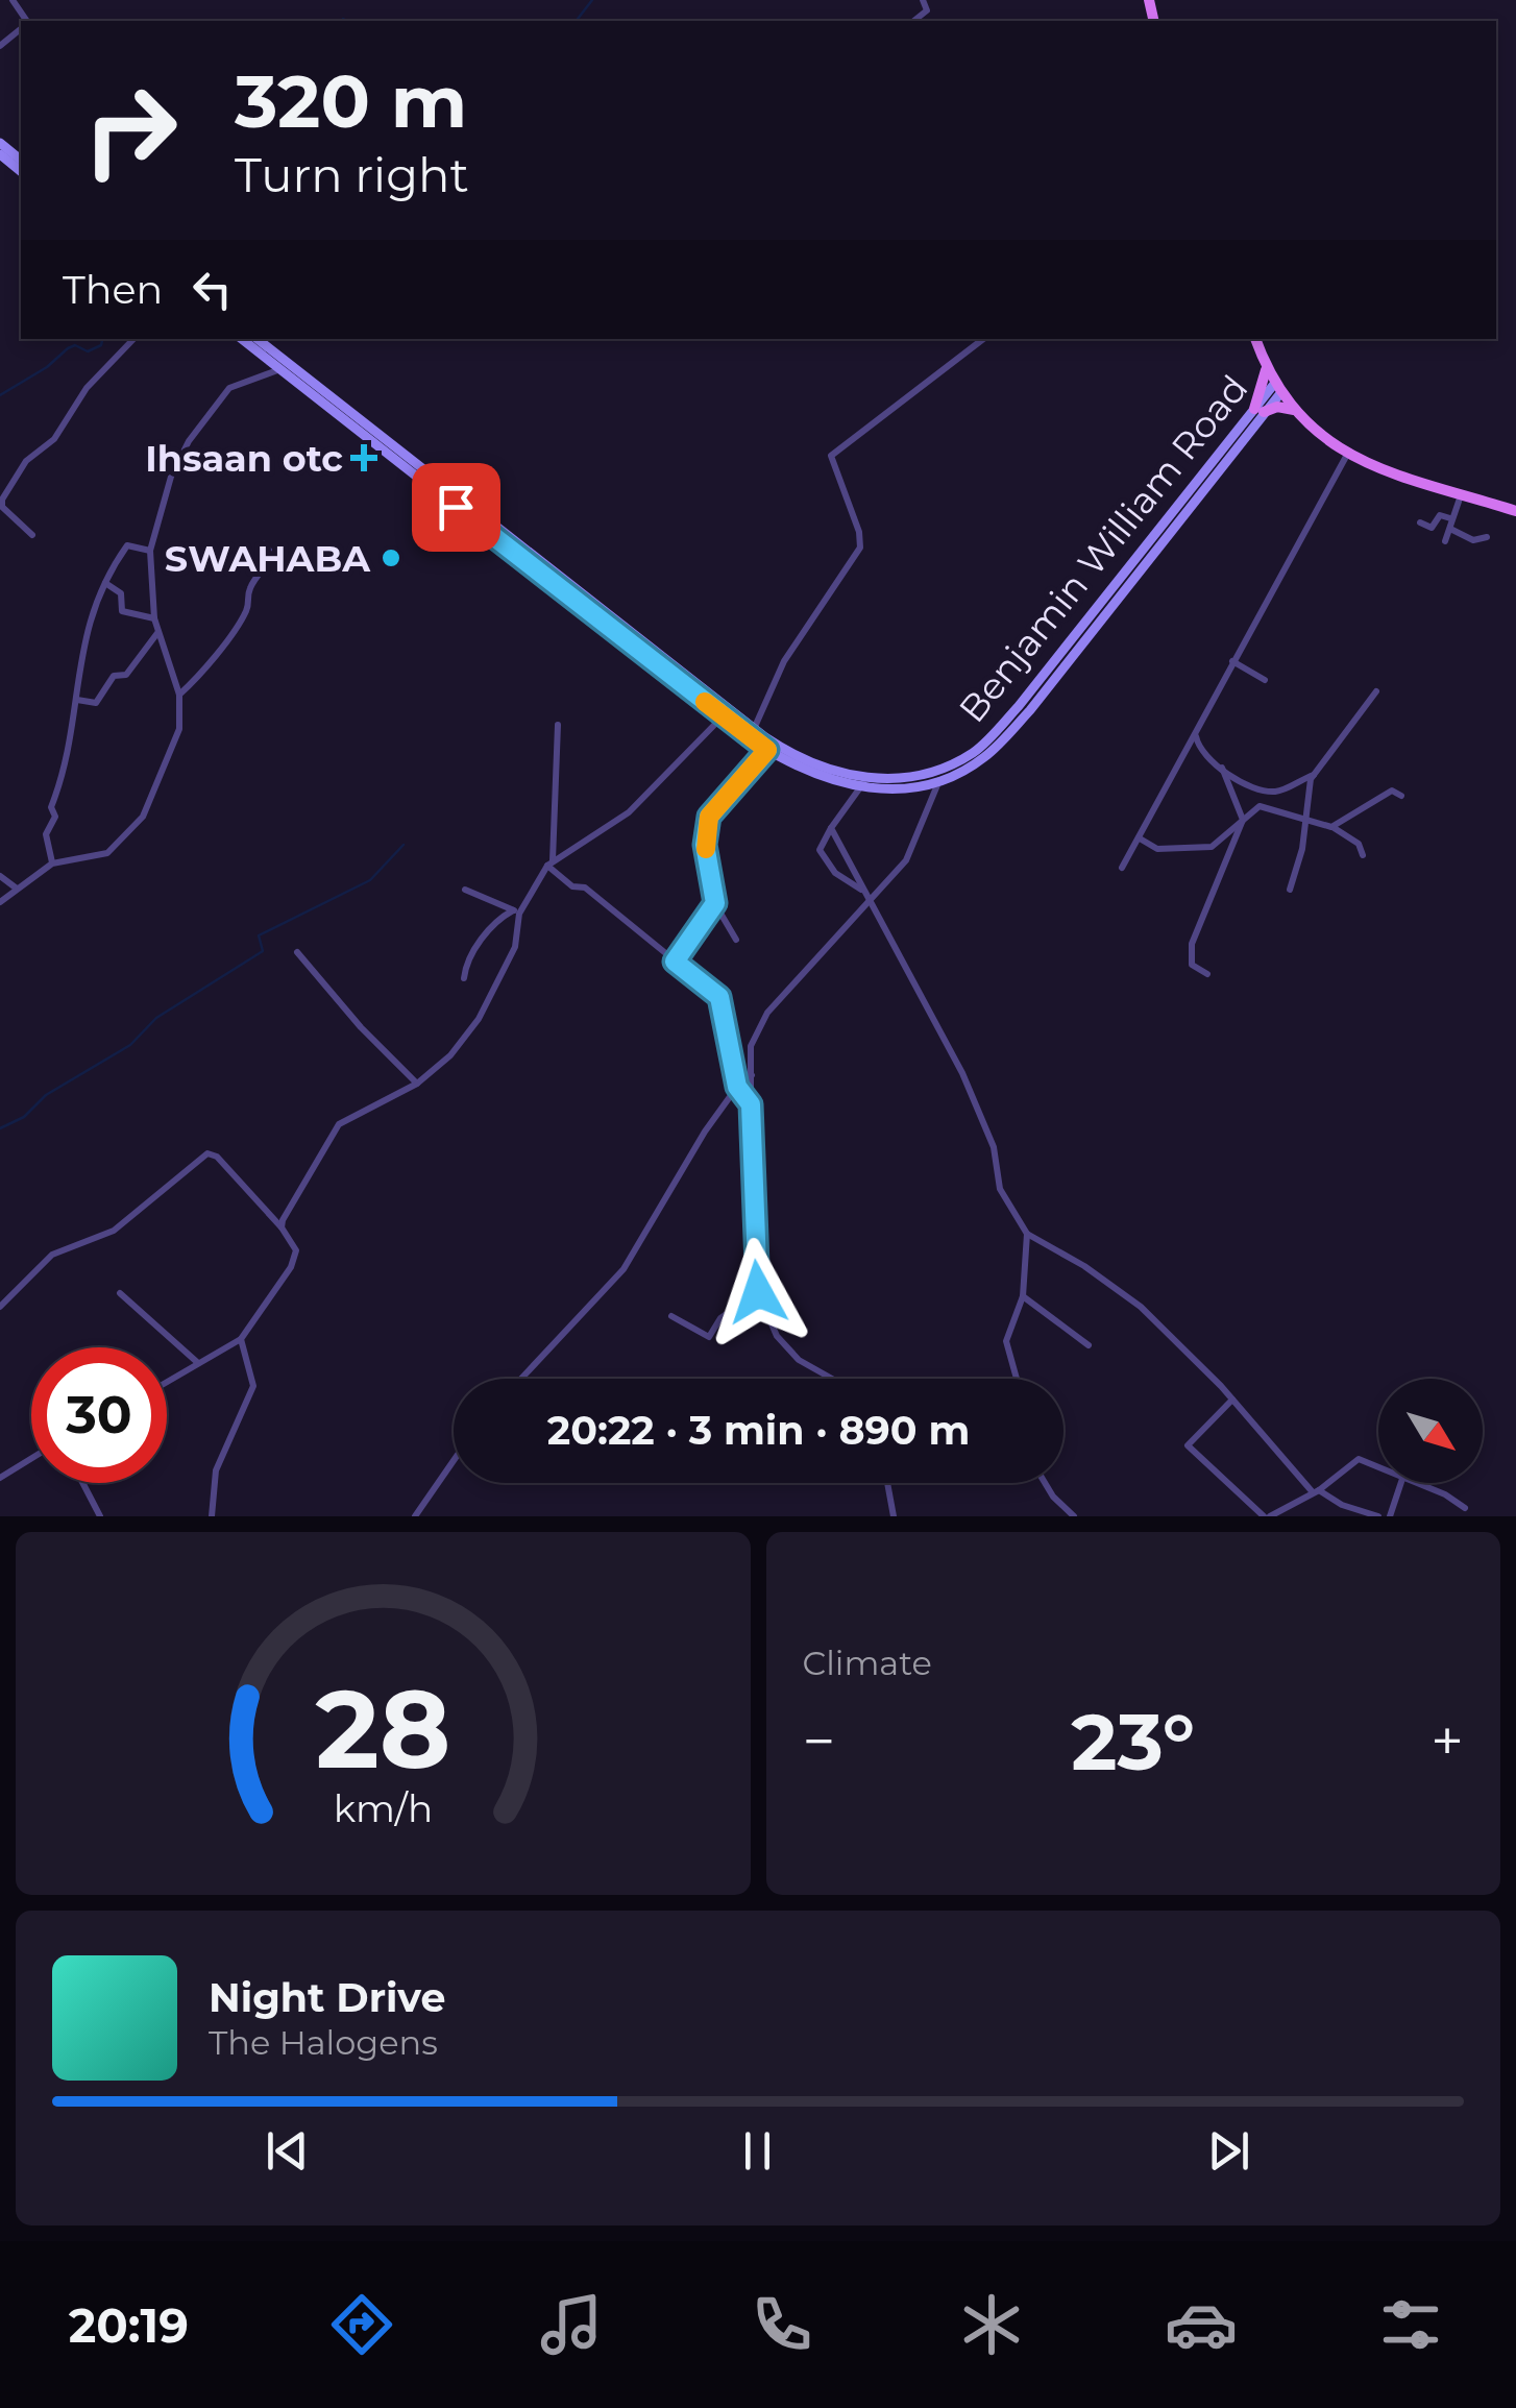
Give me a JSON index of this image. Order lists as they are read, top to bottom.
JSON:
{
  "streets": {
    "main road": ["Benjamin William Road"]
  },
  "places": {
    "health": ["Ihsaan otc"],
    "other": ["SWAHABA"]
  },
  "north": "bottom right",
  "page": {
    "turn": ["320 m", "Turn right"],
    "then": "Then",
    "limit": "30",
    "trip": "20:22 · 3 min · 890 m",
    "tile": "Climate",
    "heat": ["−", "23°", "+"],
    "song": ["Night Drive", "The Halogens"],
    "tabs": "20:19",
    "gauge": ["28", "km/h"]
  }
}
